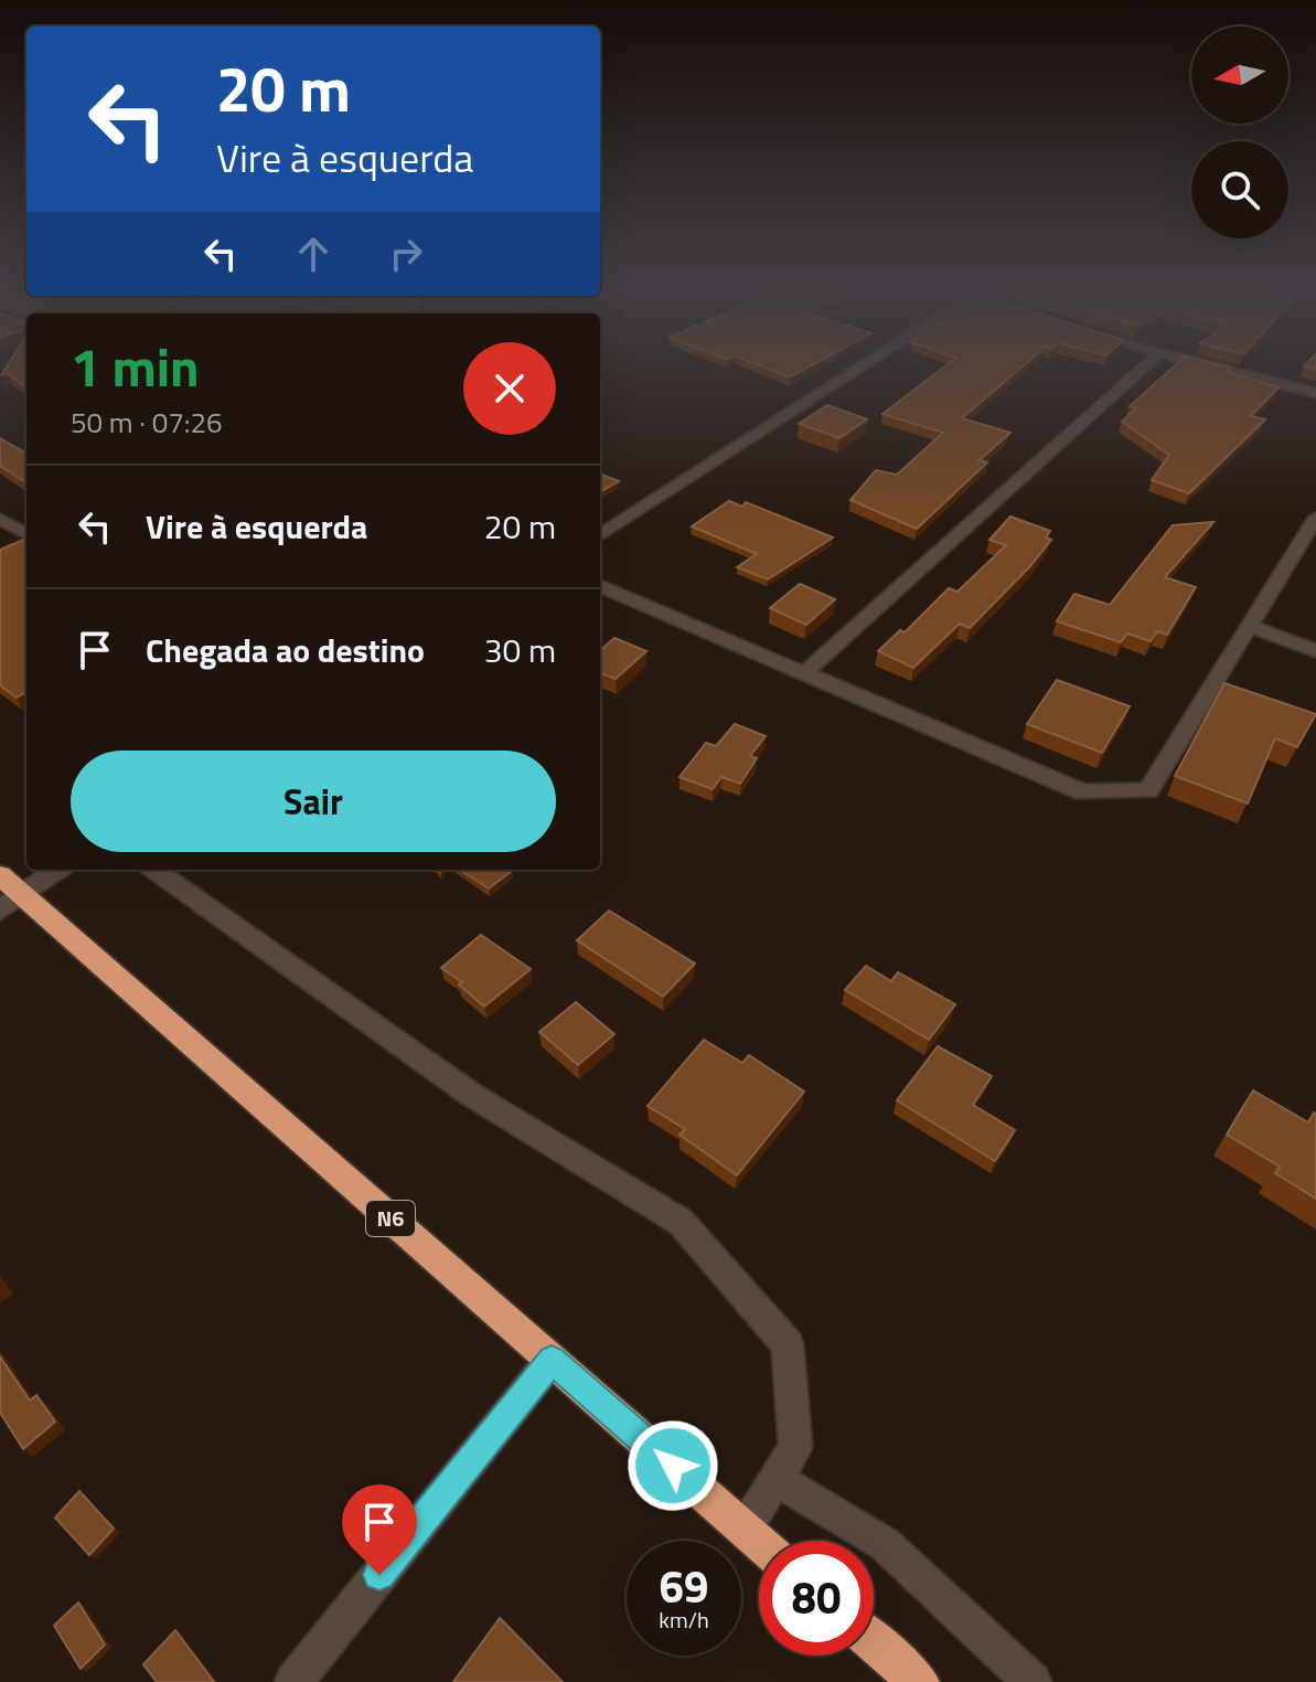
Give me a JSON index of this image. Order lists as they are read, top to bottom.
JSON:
{
  "streets": {
    "highway": ["N6"]
  },
  "north": "left",
  "page": {
    "turn": ["20 m", "Vire à esquerda"],
    "heading": ["1 min", "50 m · 07:26"],
    "list": [
      {
        "name": "Vire à esquerda",
        "value": "20 m"
      },
      {
        "name": "Chegada ao destino",
        "value": "30 m"
      }
    ],
    "buttons": "Sair",
    "speed": "69 km/h",
    "limit": "80"
  }
}
